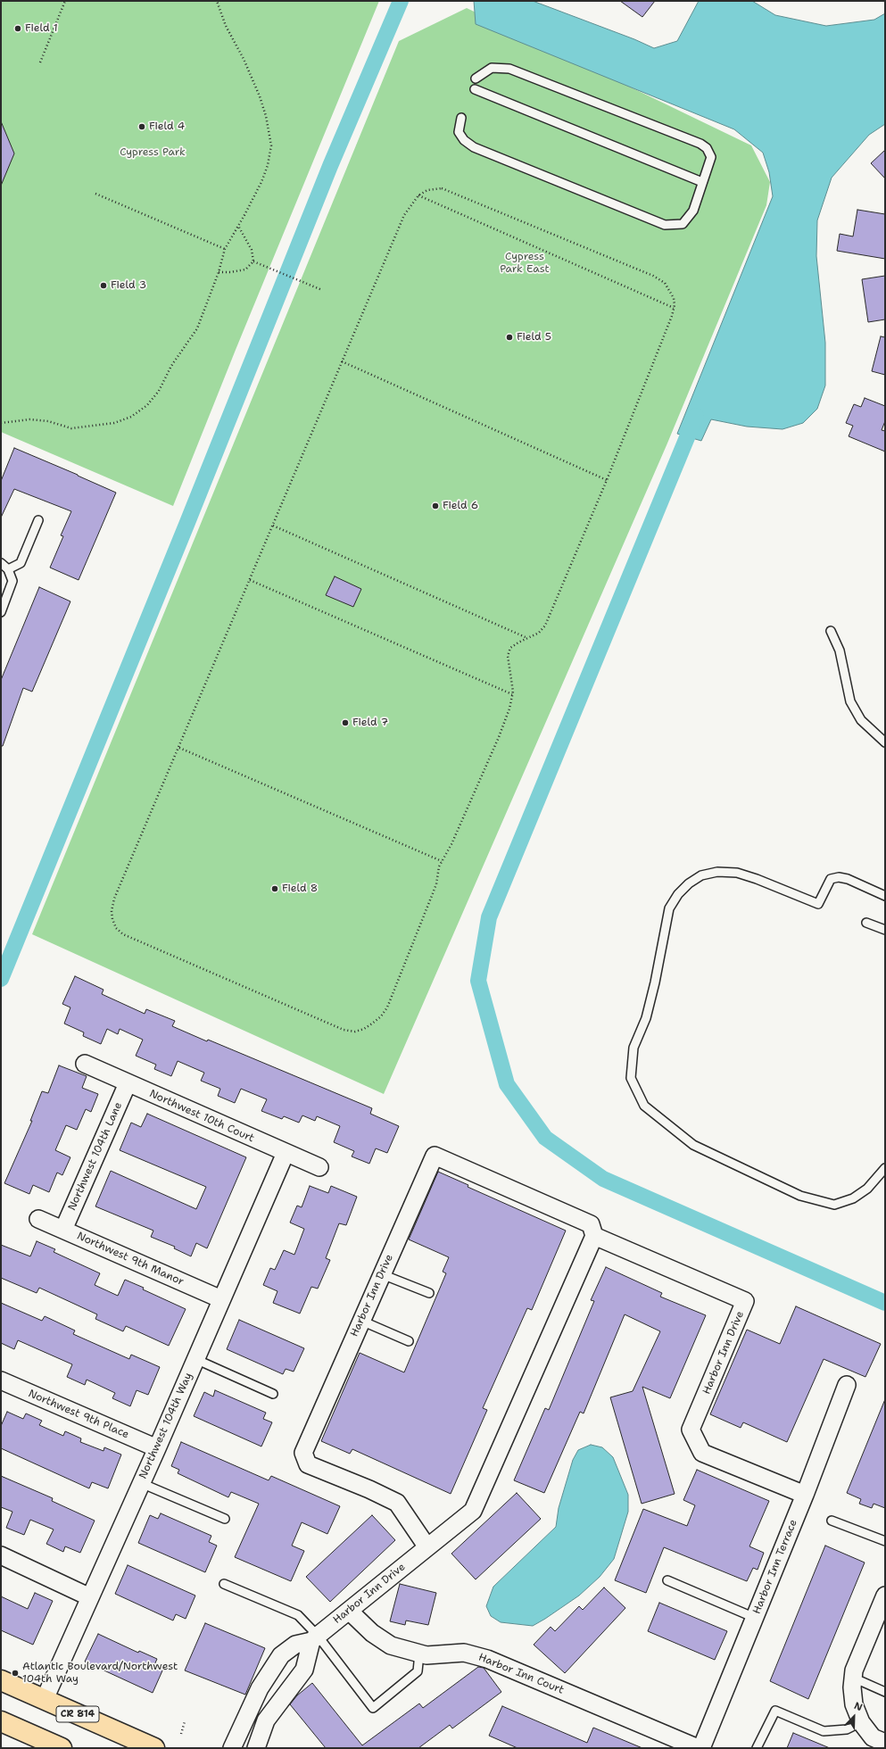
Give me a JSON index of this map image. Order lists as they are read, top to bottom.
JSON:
{
  "streets": {
    "main road": ["CR 814"],
    "street": [
      "Northwest 10th Court",
      "Northwest 104th Lane",
      "Northwest 9th Manor",
      "Harbor Inn Drive",
      "Northwest 9th Place",
      "Northwest 104th Way",
      "Harbor Inn Terrace",
      "Harbor Inn Court"
    ]
  },
  "crossings": [
    ["Northwest 10th Court", "Northwest 104th Lane"],
    ["Northwest 10th Court", "Northwest 104th Way"],
    ["Northwest 104th Lane", "Northwest 9th Manor"],
    ["Northwest 9th Manor", "Northwest 104th Way"],
    ["Harbor Inn Drive", "Harbor Inn Terrace"],
    ["Harbor Inn Drive", "Harbor Inn Court"],
    ["Northwest 9th Place", "Northwest 104th Way"],
    ["Northwest 104th Way", "CR 814"]
  ],
  "parks": ["Cypress Park", "Cypress Park East"],
  "places": [
    "Field 1",
    "Field 4",
    "Field 3",
    "Field 5",
    "Field 6",
    "Field 7",
    "Field 8",
    "Atlantic Boulevard/Northwest 104th Way"
  ],
  "north": "top right"
}
